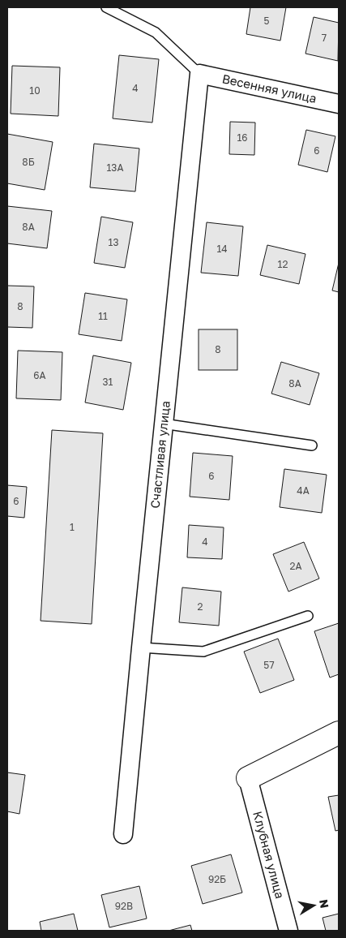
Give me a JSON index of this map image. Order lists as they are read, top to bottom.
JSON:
{
  "streets": {
    "street": ["Весенняя улица", "Счастливая улица", "Клубная улица"]
  },
  "crossings": [
    ["Весенняя улица", "Счастливая улица"]
  ],
  "house_numbers": [
    "5",
    "7",
    "4",
    "10",
    "16",
    "6",
    "8Б",
    "13А",
    "8А",
    "13",
    "14",
    "12",
    "8",
    "11",
    "8",
    "6А",
    "31",
    "8А",
    "6",
    "4А",
    "6",
    "1",
    "4",
    "2А",
    "2",
    "57",
    "92Б",
    "92В"
  ],
  "north": "right"
}
